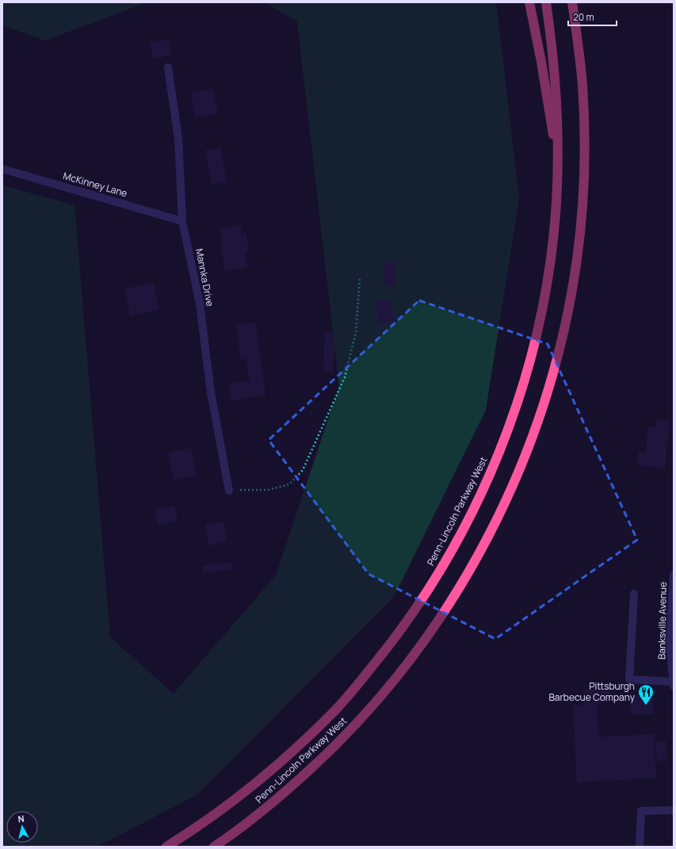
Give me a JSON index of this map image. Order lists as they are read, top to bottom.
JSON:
{
  "streets": {
    "highway": ["Penn-Lincoln Parkway West"],
    "street": ["McKinney Lane", "Mannka Drive", "Banksville Avenue"]
  },
  "crossings": [
    ["McKinney Lane", "Mannka Drive"]
  ],
  "places": {
    "restaurant": ["Pittsburgh Barbecue Company"]
  },
  "scale_bar": "20 m",
  "north": "top"
}
